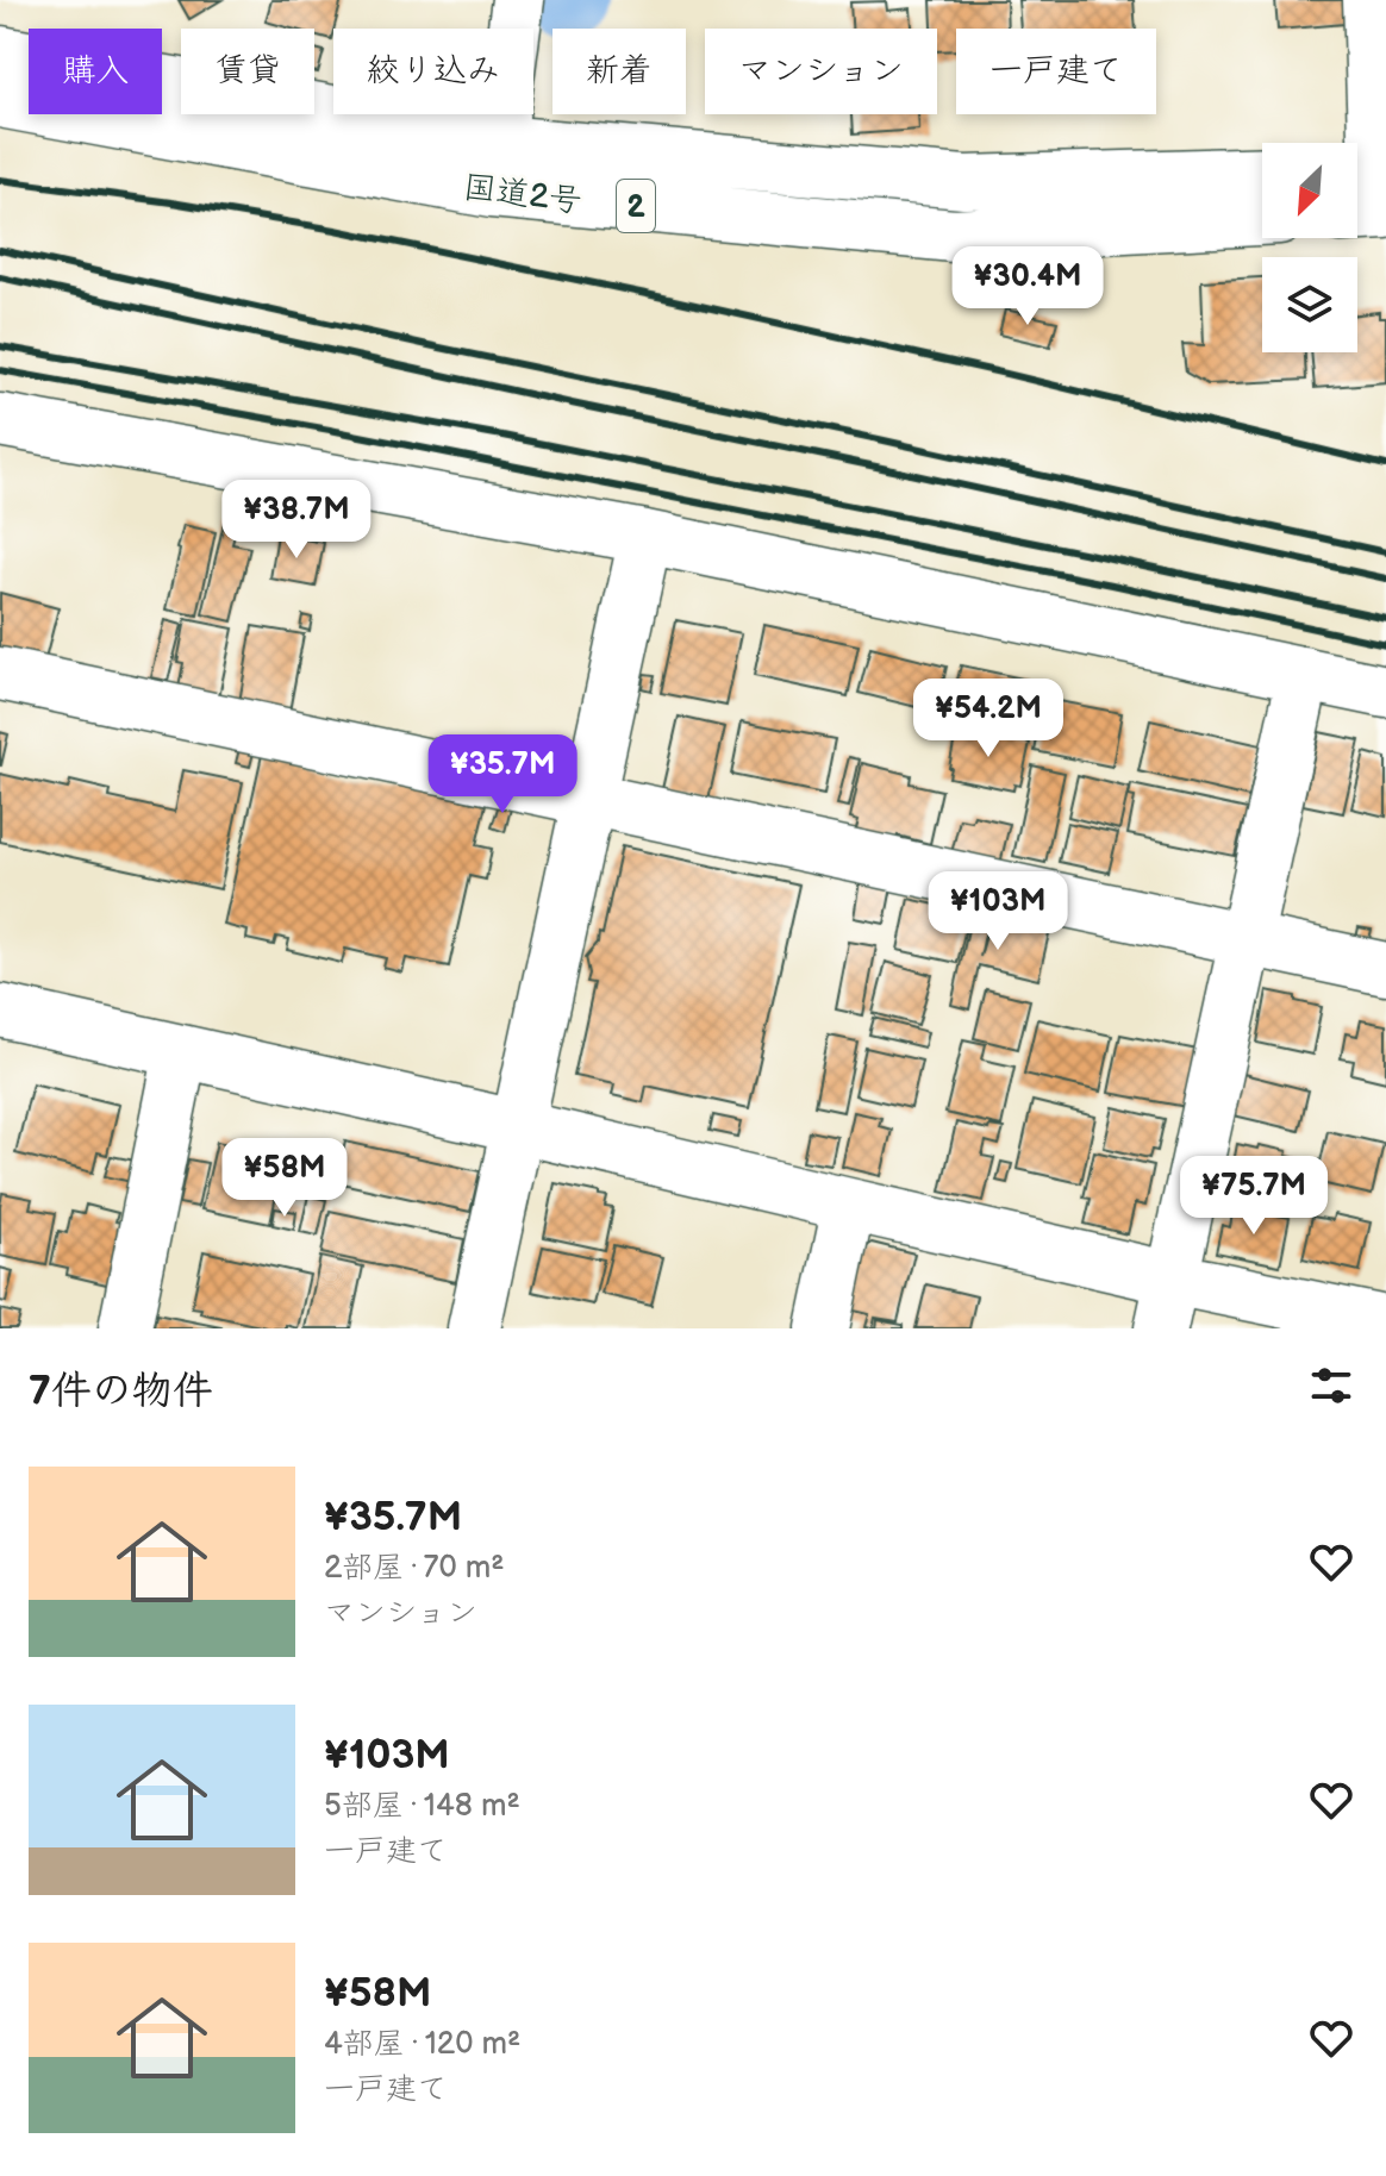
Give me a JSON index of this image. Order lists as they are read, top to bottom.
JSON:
{
  "streets": {
    "main road": ["国道2号", "2"]
  },
  "north": "bottom left",
  "page": {
    "chip": [
      "購入",
      "賃貸",
      "絞り込み",
      "新着",
      "マンション",
      "一戸建て"
    ],
    "price": [
      "¥30.4M",
      "¥38.7M",
      "¥54.2M",
      "¥35.7M",
      "¥103M",
      "¥58M",
      "¥75.7M"
    ],
    "heading": "7件の物件",
    "list": [
      {
        "name": "¥35.7M",
        "note": "2部屋 · 70 m² · マンション"
      },
      {
        "name": "¥103M",
        "note": "5部屋 · 148 m² · 一戸建て"
      },
      {
        "name": "¥58M",
        "note": "4部屋 · 120 m² · 一戸建て"
      }
    ]
  }
}
